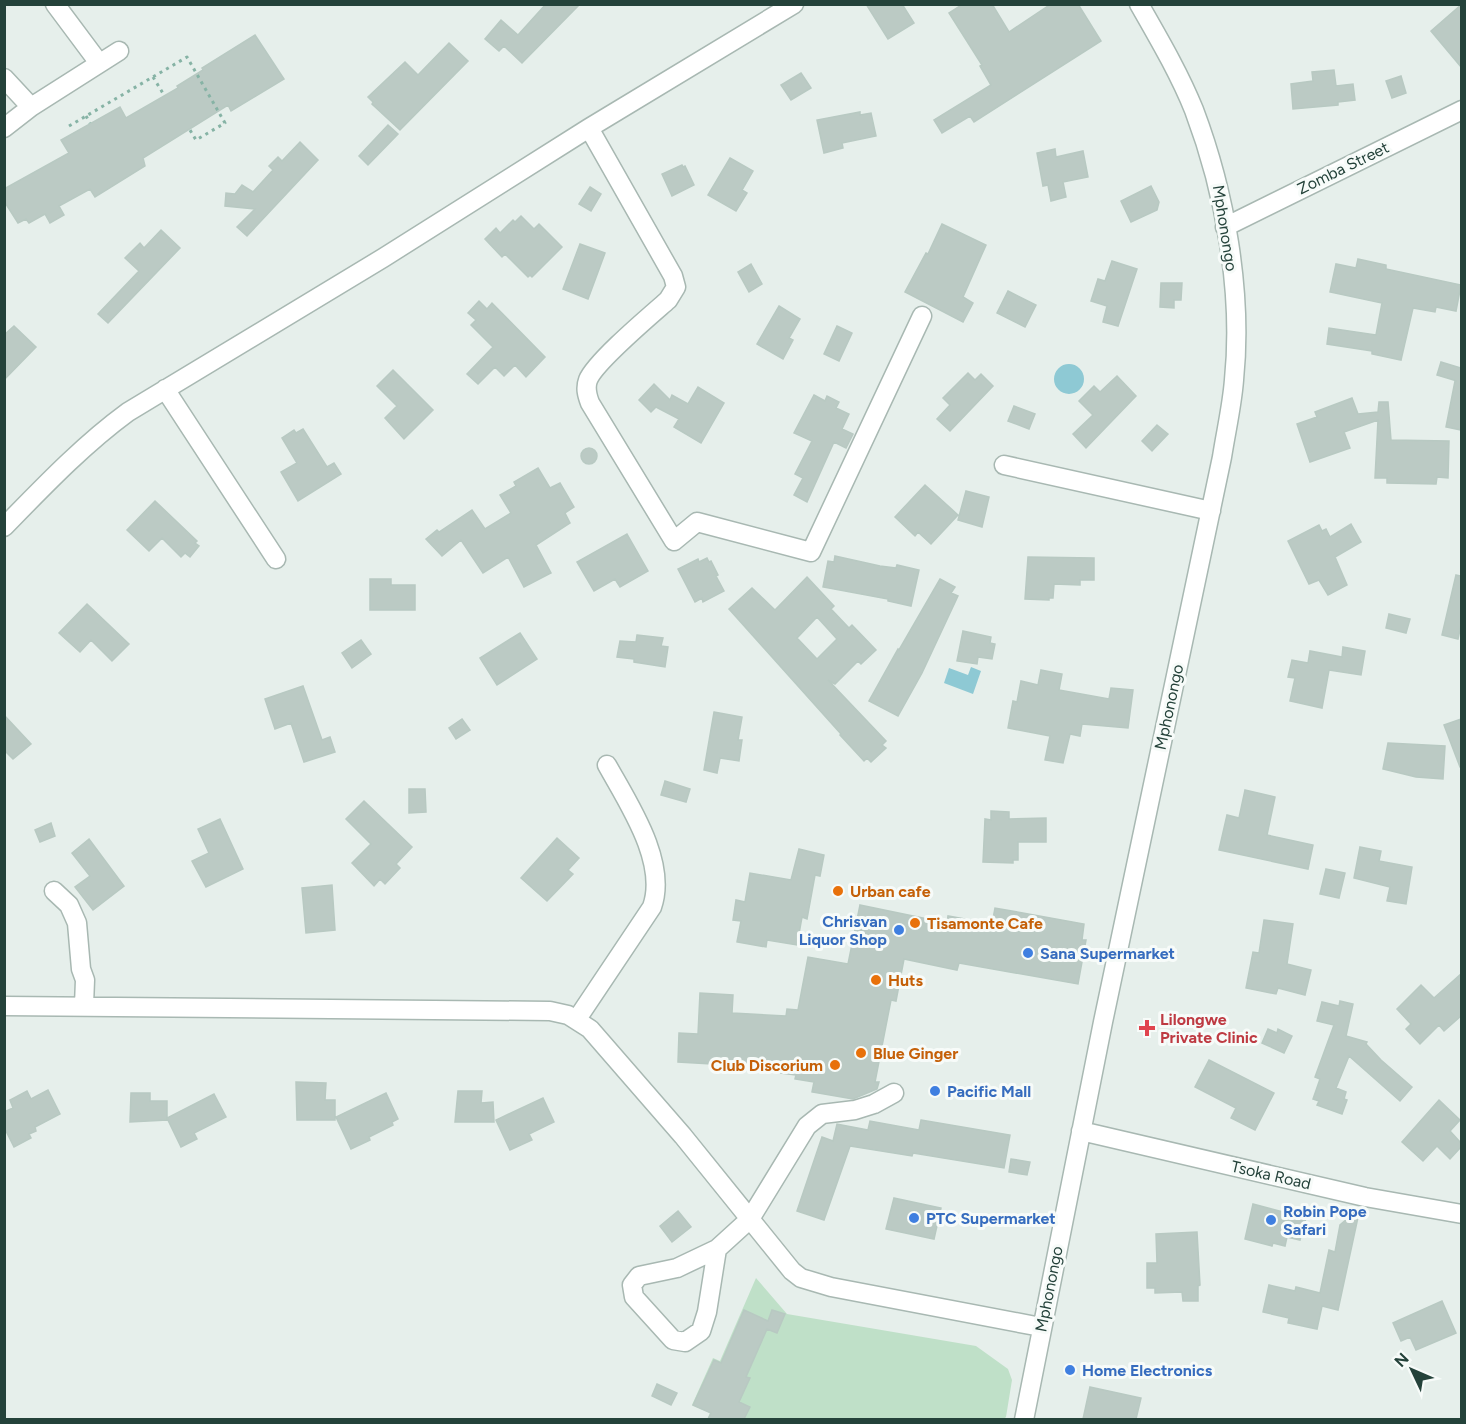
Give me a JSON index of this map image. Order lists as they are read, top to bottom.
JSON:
{
  "streets": {
    "street": ["Zomba Street", "Mphonongo", "Tsoka Road"]
  },
  "crossings": [
    ["Zomba Street", "Mphonongo"],
    ["Mphonongo", "Tsoka Road"]
  ],
  "places": {
    "other": [
      "Urban cafe",
      "Tisamonte Cafe",
      "Chrisvan Liquor Shop",
      "Sana Supermarket",
      "Huts",
      "Blue Ginger",
      "Club Discorium",
      "Pacific Mall",
      "PTC Supermarket",
      "Robin Pope Safari",
      "Home Electronics"
    ],
    "health": ["Lilongwe Private Clinic"]
  },
  "north": "top left"
}
